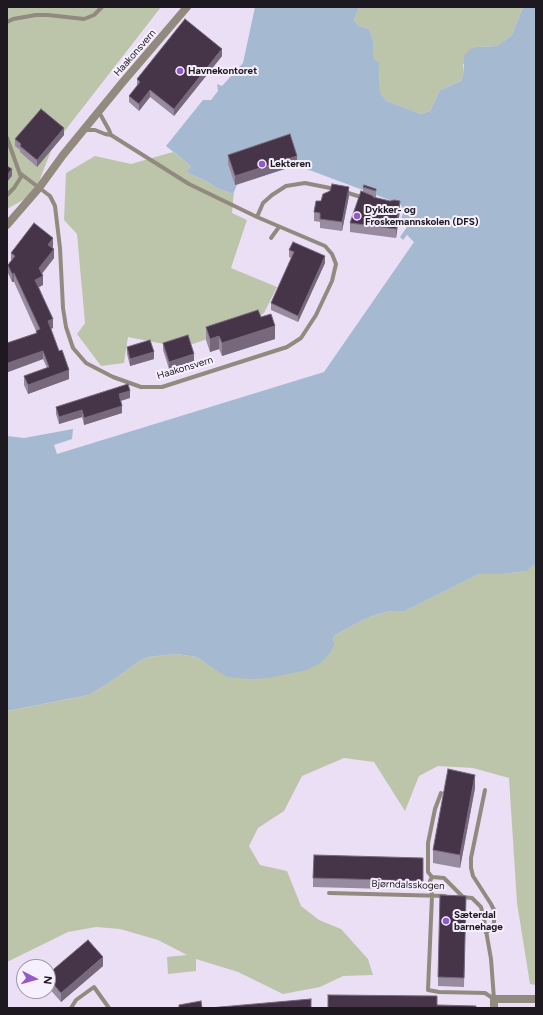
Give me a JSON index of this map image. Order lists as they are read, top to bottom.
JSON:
{
  "streets": {
    "street": ["Haakonsvern"],
    "lane": ["Bjørndalsskogen"]
  },
  "places": [
    "Havnekontoret",
    "Lekteren",
    "Dykker- og Froskemannskolen (DFS)",
    "Sæterdal barnehage"
  ],
  "north": "right"
}
